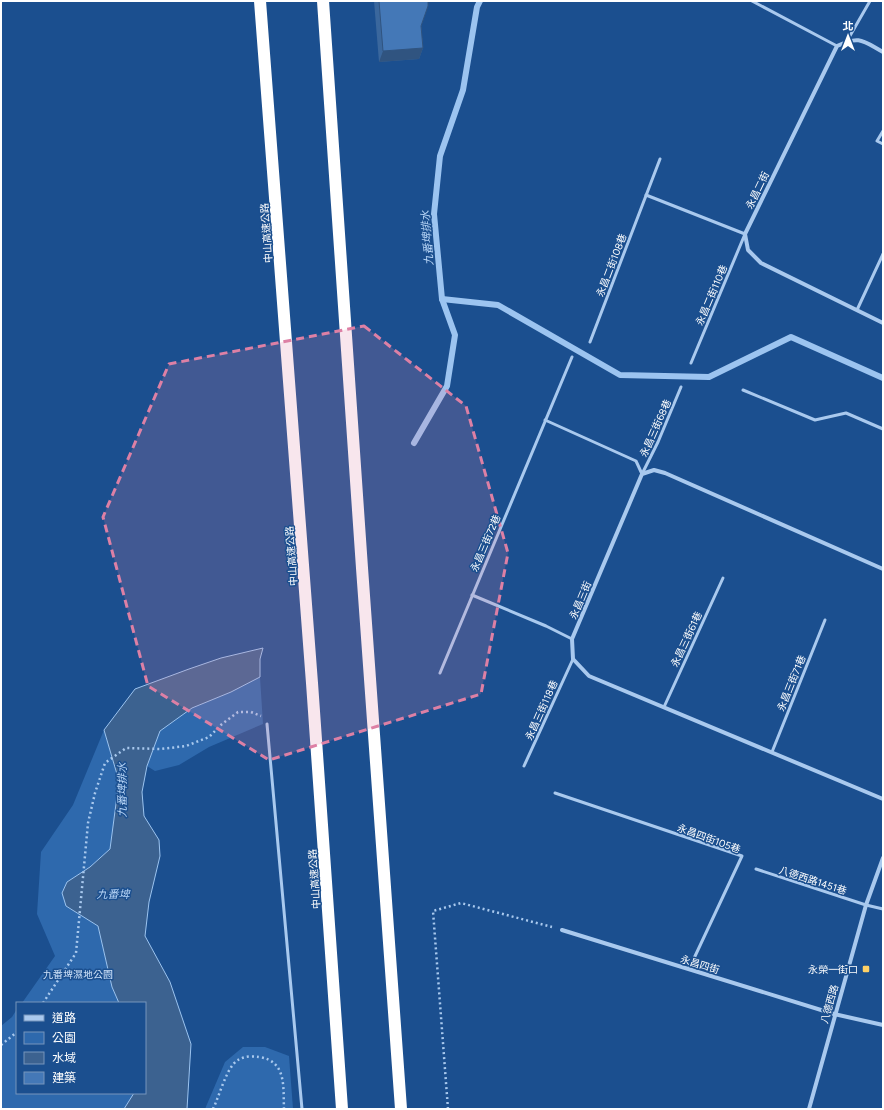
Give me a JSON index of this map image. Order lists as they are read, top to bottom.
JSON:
{
  "streets": {
    "highway": ["中山高速公路"],
    "street": [
      "永昌二街",
      "永昌三街",
      "永昌四街",
      "八德西路"
    ],
    "lane": [
      "永昌二街108巷",
      "永昌二街110巷",
      "永昌三街68巷",
      "永昌三街72巷",
      "永昌三街61巷",
      "永昌三街71巷",
      "永昌三街118巷",
      "永昌四街105巷",
      "八德西路1451巷"
    ]
  },
  "crossings": [
    ["永昌二街", "永昌二街110巷"],
    ["永昌三街68巷", "永昌三街"],
    ["永昌三街", "永昌三街118巷"],
    ["永昌四街105巷", "永昌四街"],
    ["八德西路1451巷", "八德西路"],
    ["永昌四街", "八德西路"]
  ],
  "water": ["九番埤排水", "九番埤"],
  "parks": ["九番埤濕地公園"],
  "places": {
    "transit": ["永榮一街口"]
  },
  "legend": [
    "道路",
    "公園",
    "水域",
    "建築"
  ],
  "north": "top"
}
